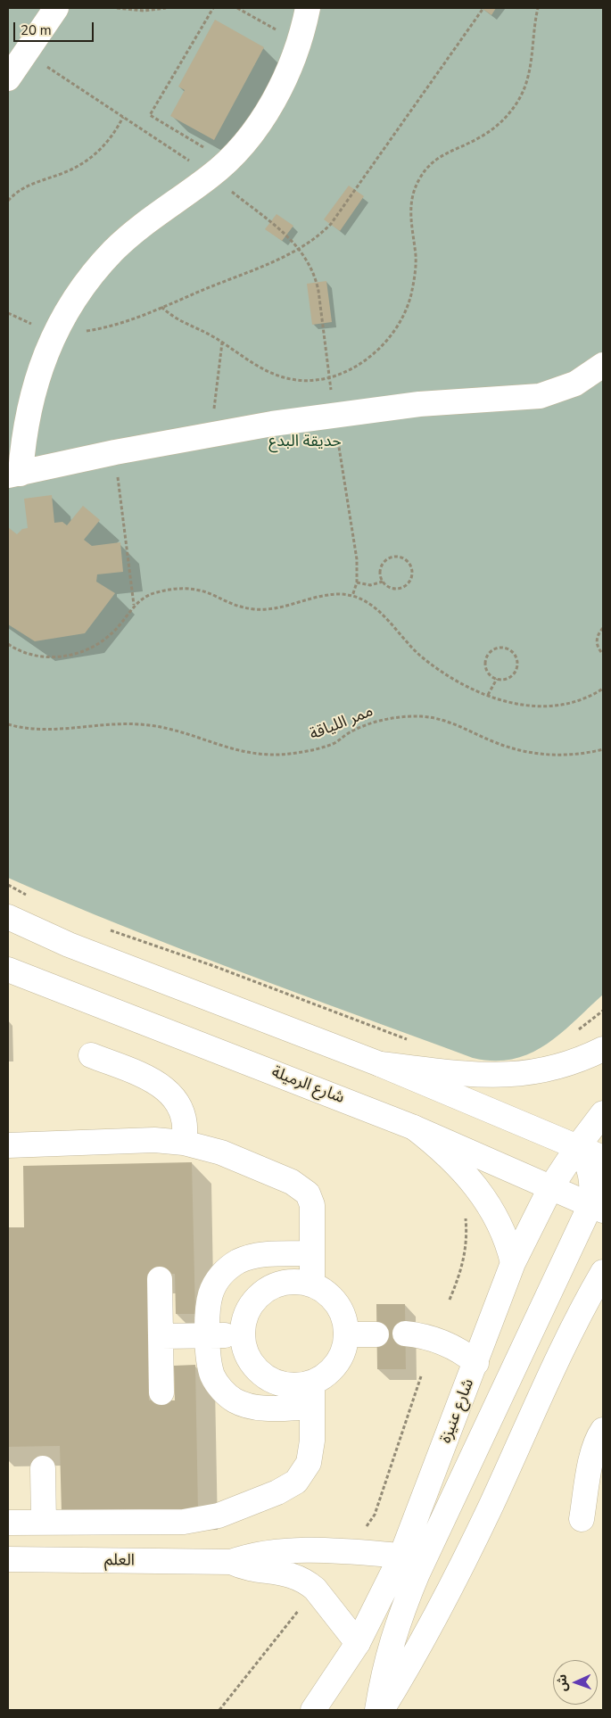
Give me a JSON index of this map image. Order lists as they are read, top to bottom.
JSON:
{
  "streets": {
    "street": ["شارع الرميلة", "شارع عنيزة", "العلم"],
    "path": ["ممر اللياقة"]
  },
  "crossings": [
    ["شارع الرميلة", "شارع عنيزة"],
    ["شارع عنيزة", "العلم"]
  ],
  "parks": ["حديقة البدع"],
  "scale_bar": "20 m",
  "north": "left"
}
